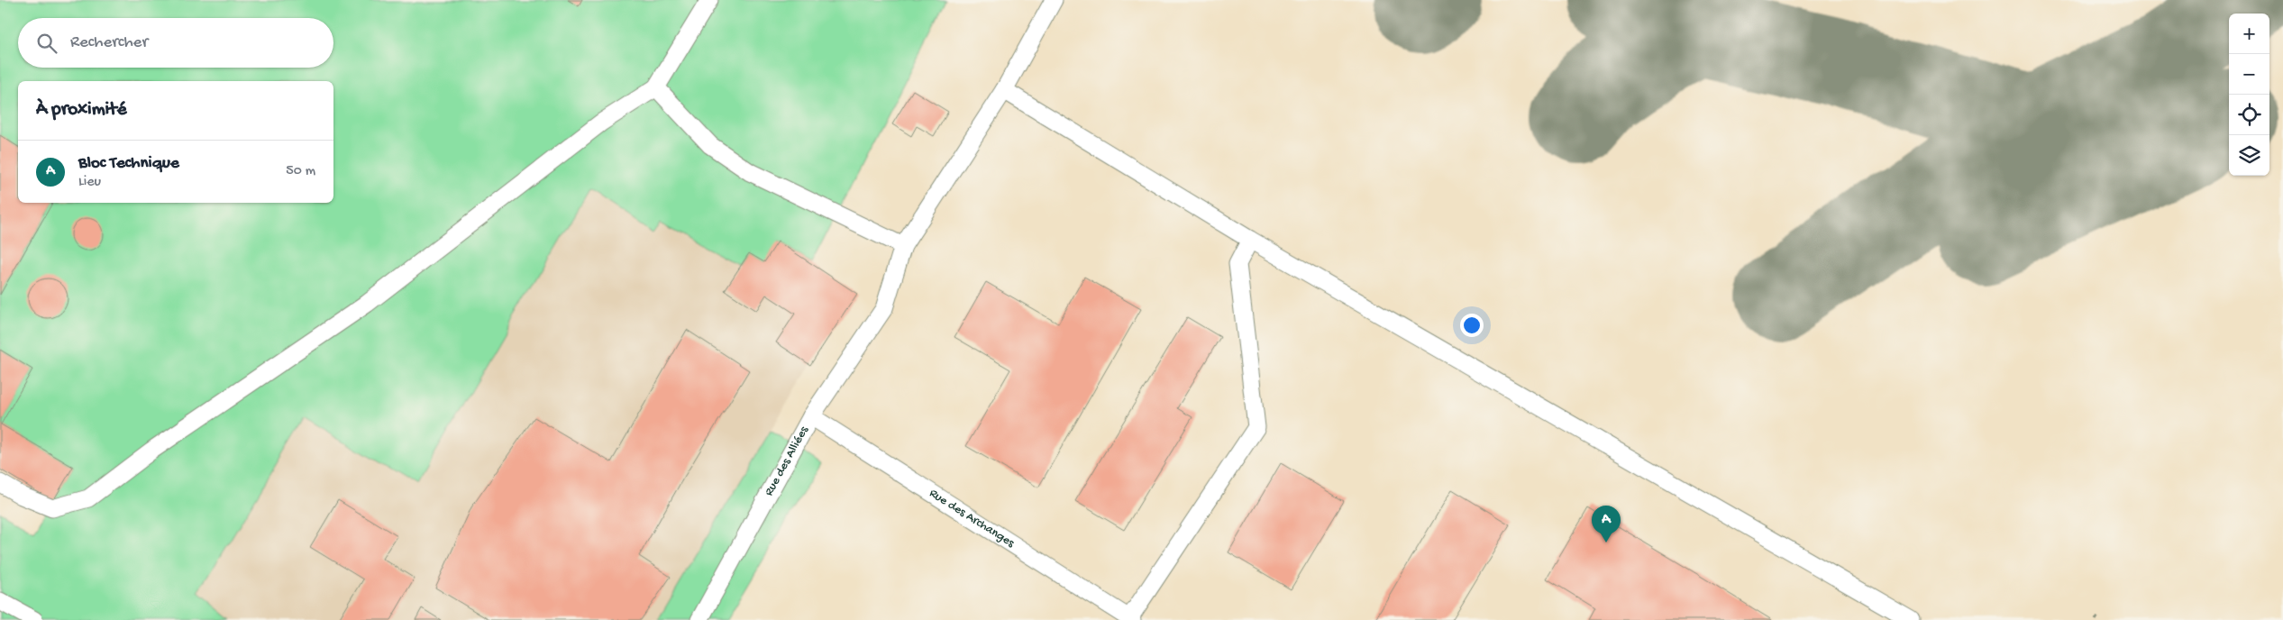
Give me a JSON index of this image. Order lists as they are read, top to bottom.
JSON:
{
  "streets": {
    "lane": ["Rue des Alliées", "Rue des Archanges"]
  },
  "crossings": [
    ["Rue des Alliées", "Rue des Archanges"]
  ],
  "page": {
    "map_buttons": ["+", "−"],
    "search": "Rechercher",
    "heading": "À proximité",
    "list": [
      {
        "mark": "A",
        "name": "Bloc Technique",
        "note": "Lieu",
        "value": "50 m"
      }
    ],
    "pins": "A"
  }
}
